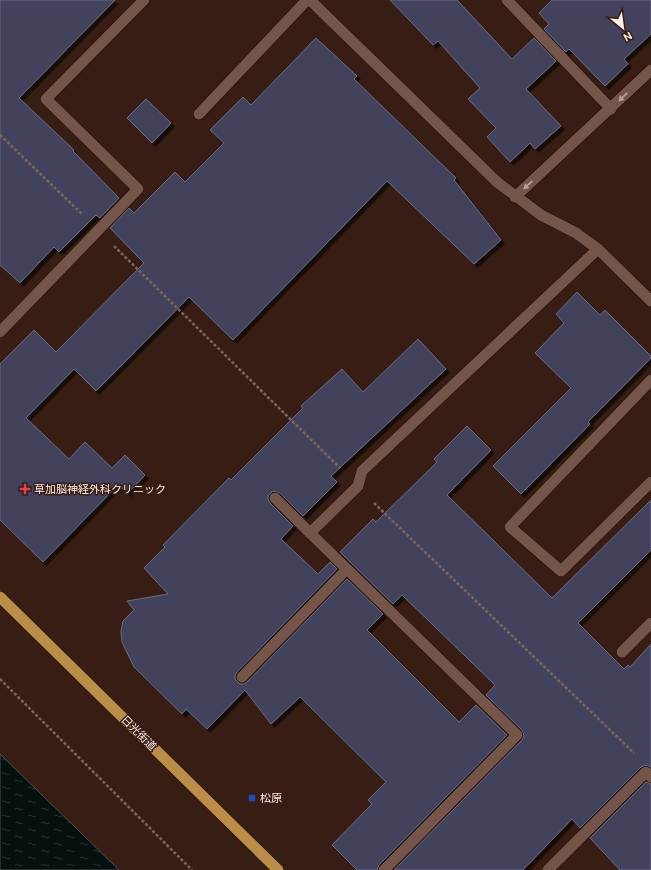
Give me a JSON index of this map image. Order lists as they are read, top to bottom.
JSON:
{
  "streets": {
    "main road": ["日光街道"]
  },
  "places": {
    "health": ["草加脳神経外科クリニック"],
    "transit": ["松原"]
  },
  "north": "bottom right"
}
